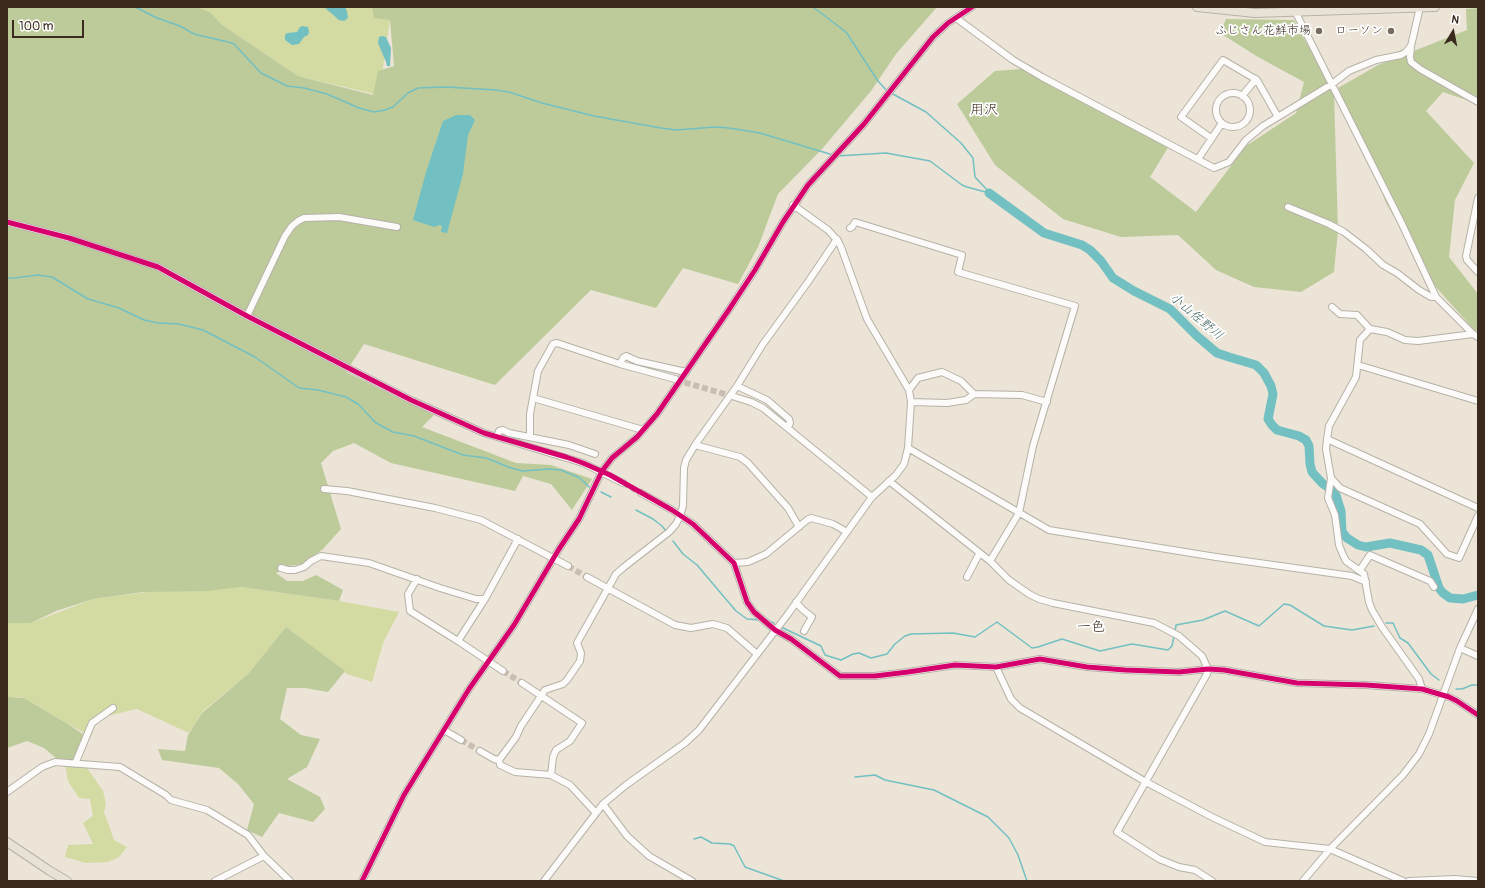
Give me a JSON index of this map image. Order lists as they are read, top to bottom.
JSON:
{
  "districts": ["用沢", "一色"],
  "water": ["小山佐野川"],
  "places": ["ふじさん花鮮市場", "ローソン"],
  "scale_bar": "100 m",
  "north": "top"
}
